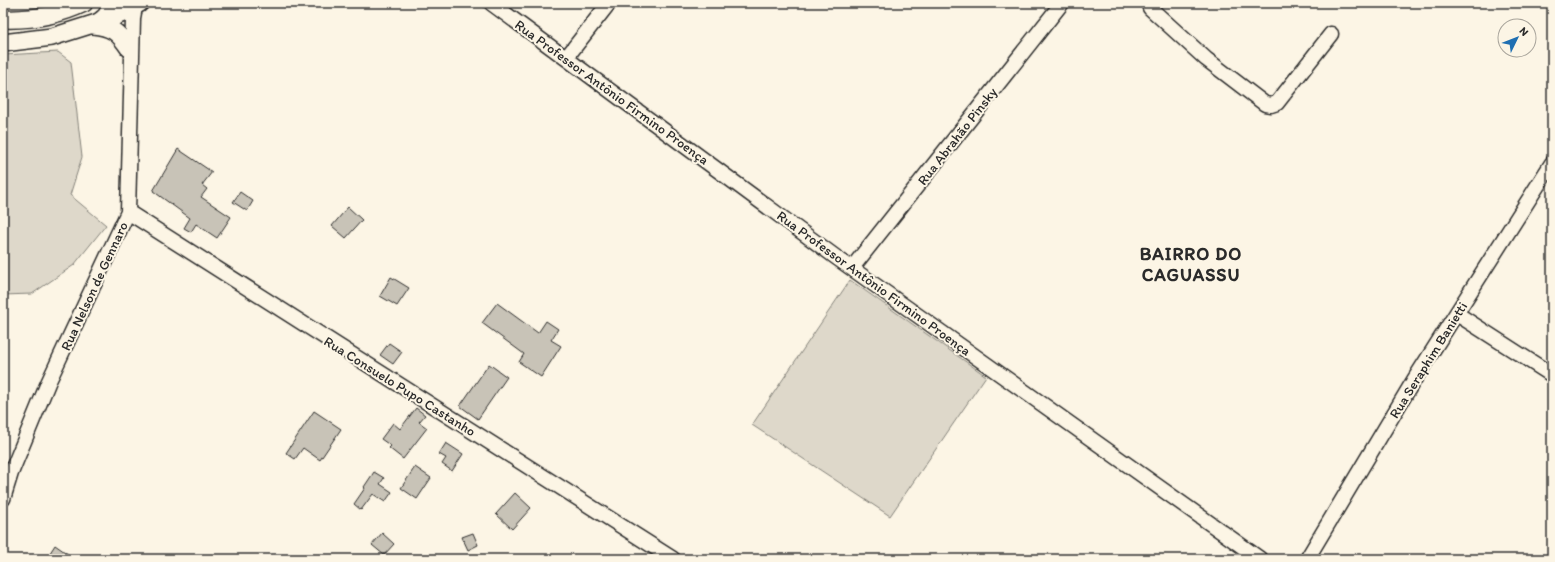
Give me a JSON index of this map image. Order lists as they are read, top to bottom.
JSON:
{
  "streets": {
    "street": [
      "Rua Professor Antônio Firmino Proença",
      "Rua Abrahão Pinsky",
      "Rua Nelson de Gennaro",
      "Rua Seraphim Banietti",
      "Rua Consuelo Pupo Castanho"
    ]
  },
  "crossings": [
    ["Rua Professor Antônio Firmino Proença", "Rua Abrahão Pinsky"],
    ["Rua Nelson de Gennaro", "Rua Consuelo Pupo Castanho"]
  ],
  "districts": ["BAIRRO DO CAGUASSU"],
  "north": "top right"
}
